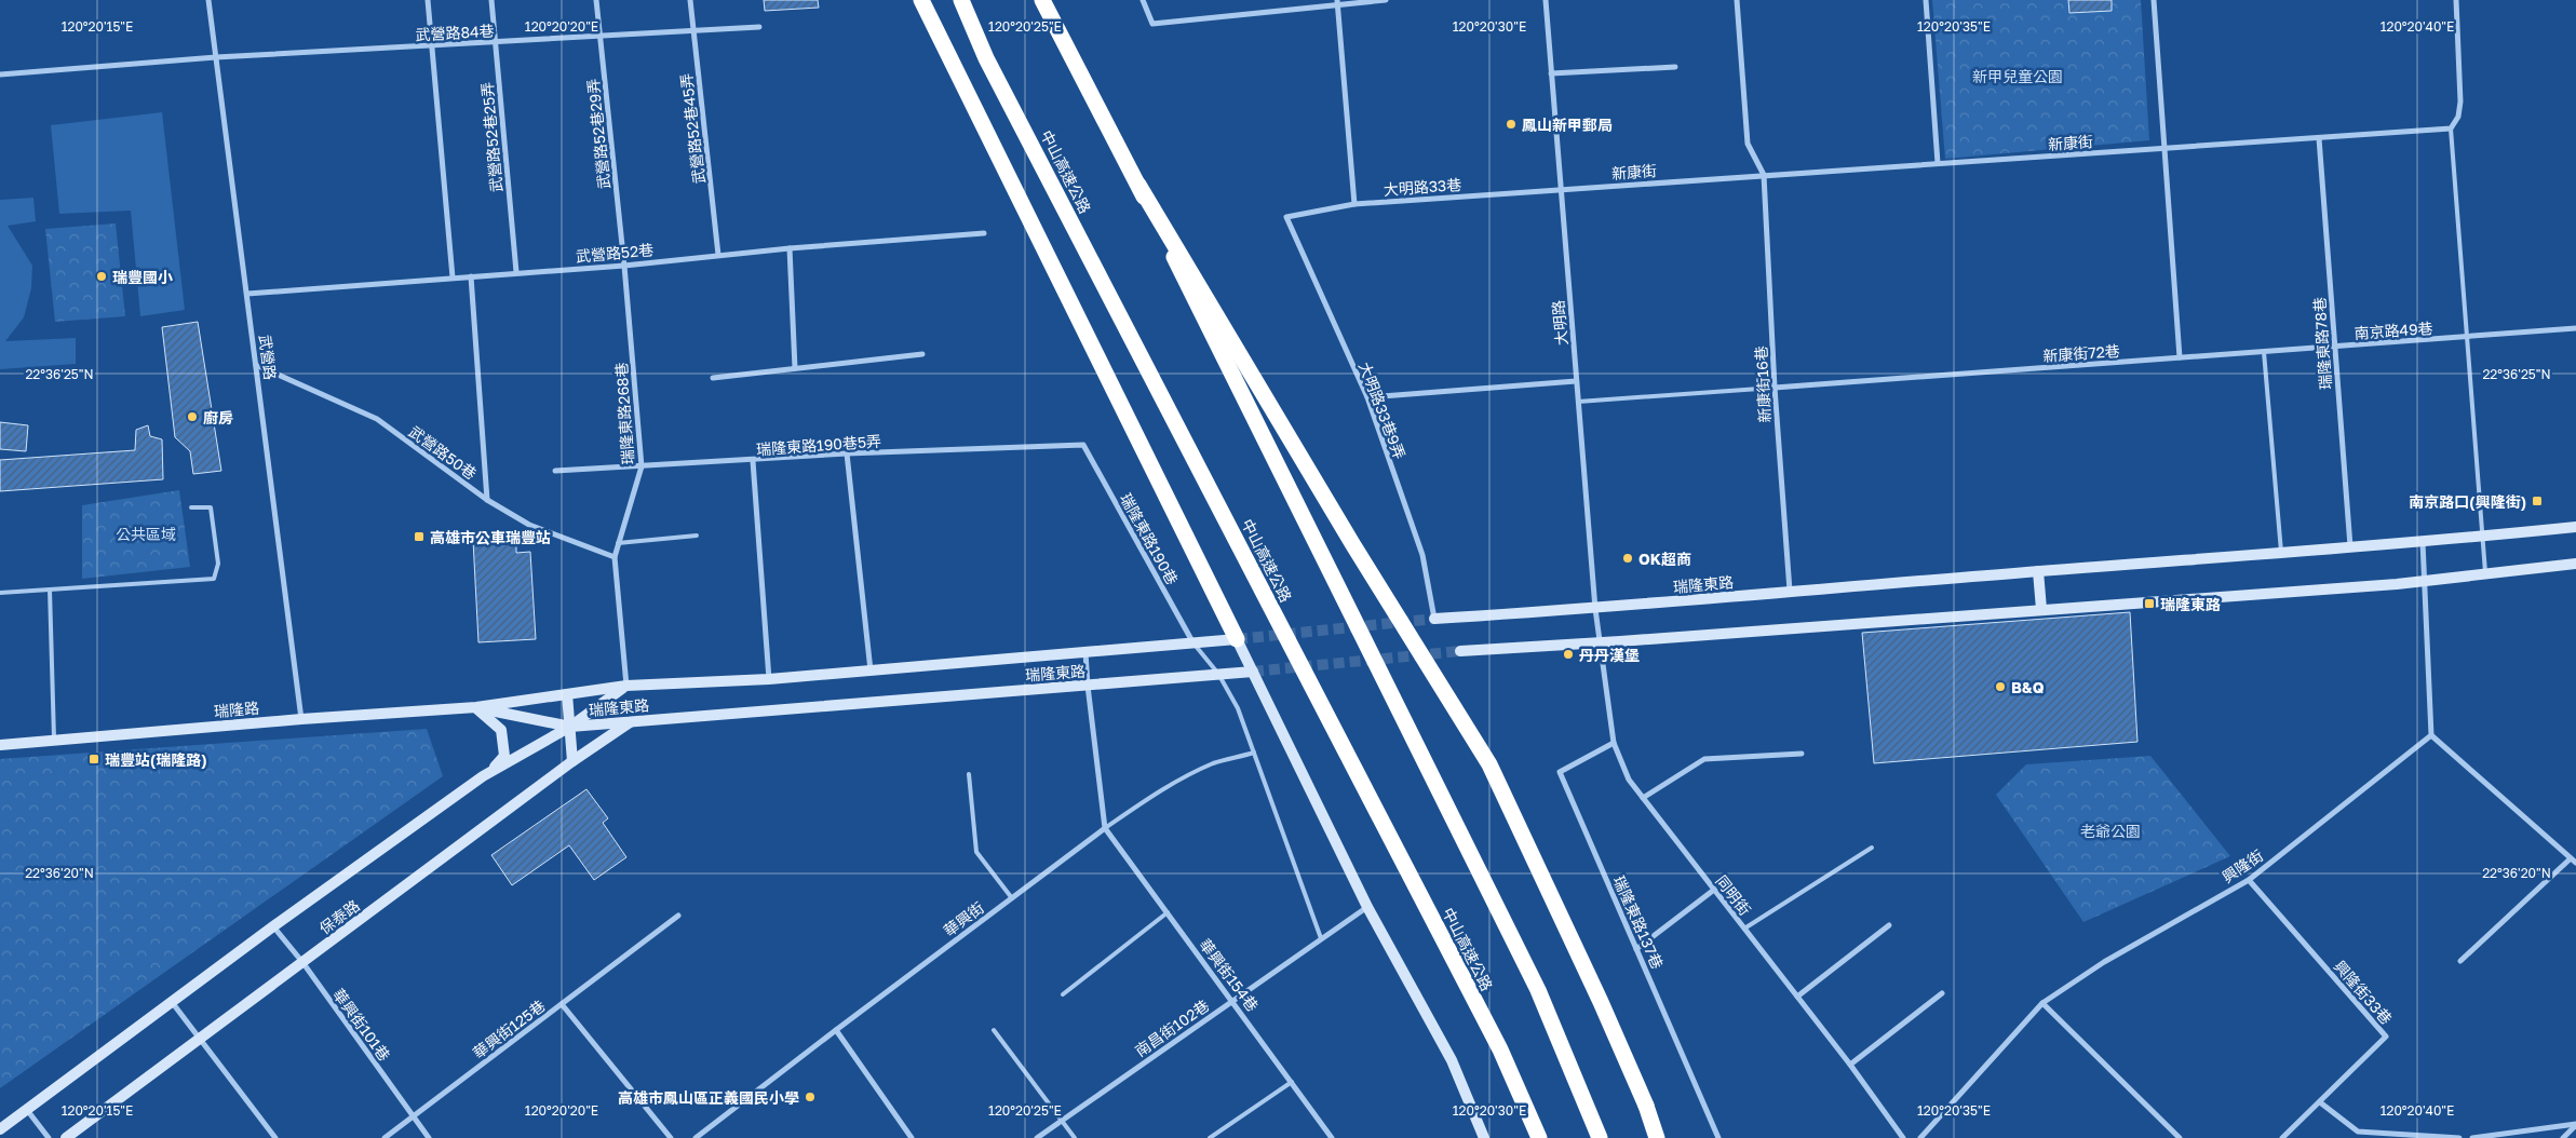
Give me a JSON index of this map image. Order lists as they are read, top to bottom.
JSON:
{
  "streets": {
    "highway": ["中山高速公路"],
    "street": [
      "武營路84巷",
      "武營路52巷45弄",
      "武營路52巷29弄",
      "武營路52巷25弄",
      "新康街",
      "大明路33巷",
      "武營路52巷",
      "大明路",
      "南京路49巷",
      "瑞隆東路78巷",
      "新康街72巷",
      "武營路",
      "新康街16巷",
      "大明路33巷9弄",
      "瑞隆東路268巷",
      "瑞隆東路190巷5弄",
      "武營路50巷",
      "瑞隆東路190巷",
      "瑞隆東路",
      "瑞隆路",
      "興隆街",
      "同明街",
      "保泰路",
      "華興街",
      "瑞隆東路137巷",
      "華興街154巷",
      "興隆街33巷",
      "華興街101巷",
      "南昌街102巷",
      "華興街125巷"
    ]
  },
  "crossings": [
    ["武營路84巷", "武營路52巷45弄"],
    ["武營路84巷", "武營路52巷29弄"],
    ["武營路84巷", "武營路52巷25弄"],
    ["武營路84巷", "武營路"],
    ["武營路52巷45弄", "武營路52巷"],
    ["武營路52巷29弄", "武營路52巷"],
    ["武營路52巷29弄", "瑞隆東路268巷"],
    ["武營路52巷25弄", "武營路52巷"],
    ["新康街", "大明路33巷"],
    ["新康街", "大明路"],
    ["新康街", "瑞隆東路78巷"],
    ["新康街", "新康街16巷"],
    ["大明路33巷", "大明路"],
    ["大明路33巷", "大明路33巷9弄"],
    ["武營路52巷", "武營路"],
    ["武營路52巷", "瑞隆東路268巷"],
    ["大明路", "瑞隆東路"],
    ["大明路", "同明街"],
    ["南京路49巷", "瑞隆東路78巷"],
    ["南京路49巷", "新康街72巷"],
    ["瑞隆東路78巷", "瑞隆東路"],
    ["新康街72巷", "新康街16巷"],
    ["武營路", "武營路50巷"],
    ["武營路", "瑞隆路"],
    ["新康街16巷", "瑞隆東路"],
    ["大明路33巷9弄", "瑞隆東路"],
    ["瑞隆東路268巷", "瑞隆東路190巷5弄"],
    ["瑞隆東路268巷", "武營路50巷"],
    ["瑞隆東路268巷", "瑞隆東路"],
    ["瑞隆東路268巷", "瑞隆路"],
    ["瑞隆東路190巷5弄", "瑞隆東路190巷"],
    ["瑞隆東路190巷", "瑞隆東路"],
    ["瑞隆東路", "瑞隆路"],
    ["瑞隆東路", "保泰路"],
    ["瑞隆路", "保泰路"],
    ["興隆街", "興隆街33巷"],
    ["同明街", "瑞隆東路137巷"],
    ["保泰路", "華興街101巷"],
    ["華興街", "華興街154巷"],
    ["華興街154巷", "南昌街102巷"],
    ["華興街101巷", "華興街125巷"]
  ],
  "parks": ["新甲兒童公園", "公共區域", "老爺公園"],
  "places": {
    "other": [
      "鳳山新甲郵局",
      "瑞豐國小",
      "廚房",
      "OK超商",
      "丹丹漢堡",
      "B&Q",
      "高雄市鳳山區正義國民小學"
    ],
    "transit": [
      "南京路口(興隆街)",
      "高雄市公車瑞豐站",
      "瑞隆東路",
      "瑞豐站(瑞隆路)"
    ]
  },
  "coordinates": [
    "120°20'15\"E",
    "120°20'20\"E",
    "120°20'25\"E",
    "120°20'30\"E",
    "120°20'35\"E",
    "120°20'40\"E",
    "22°36'25\"N",
    "22°36'20\"N"
  ]
}
